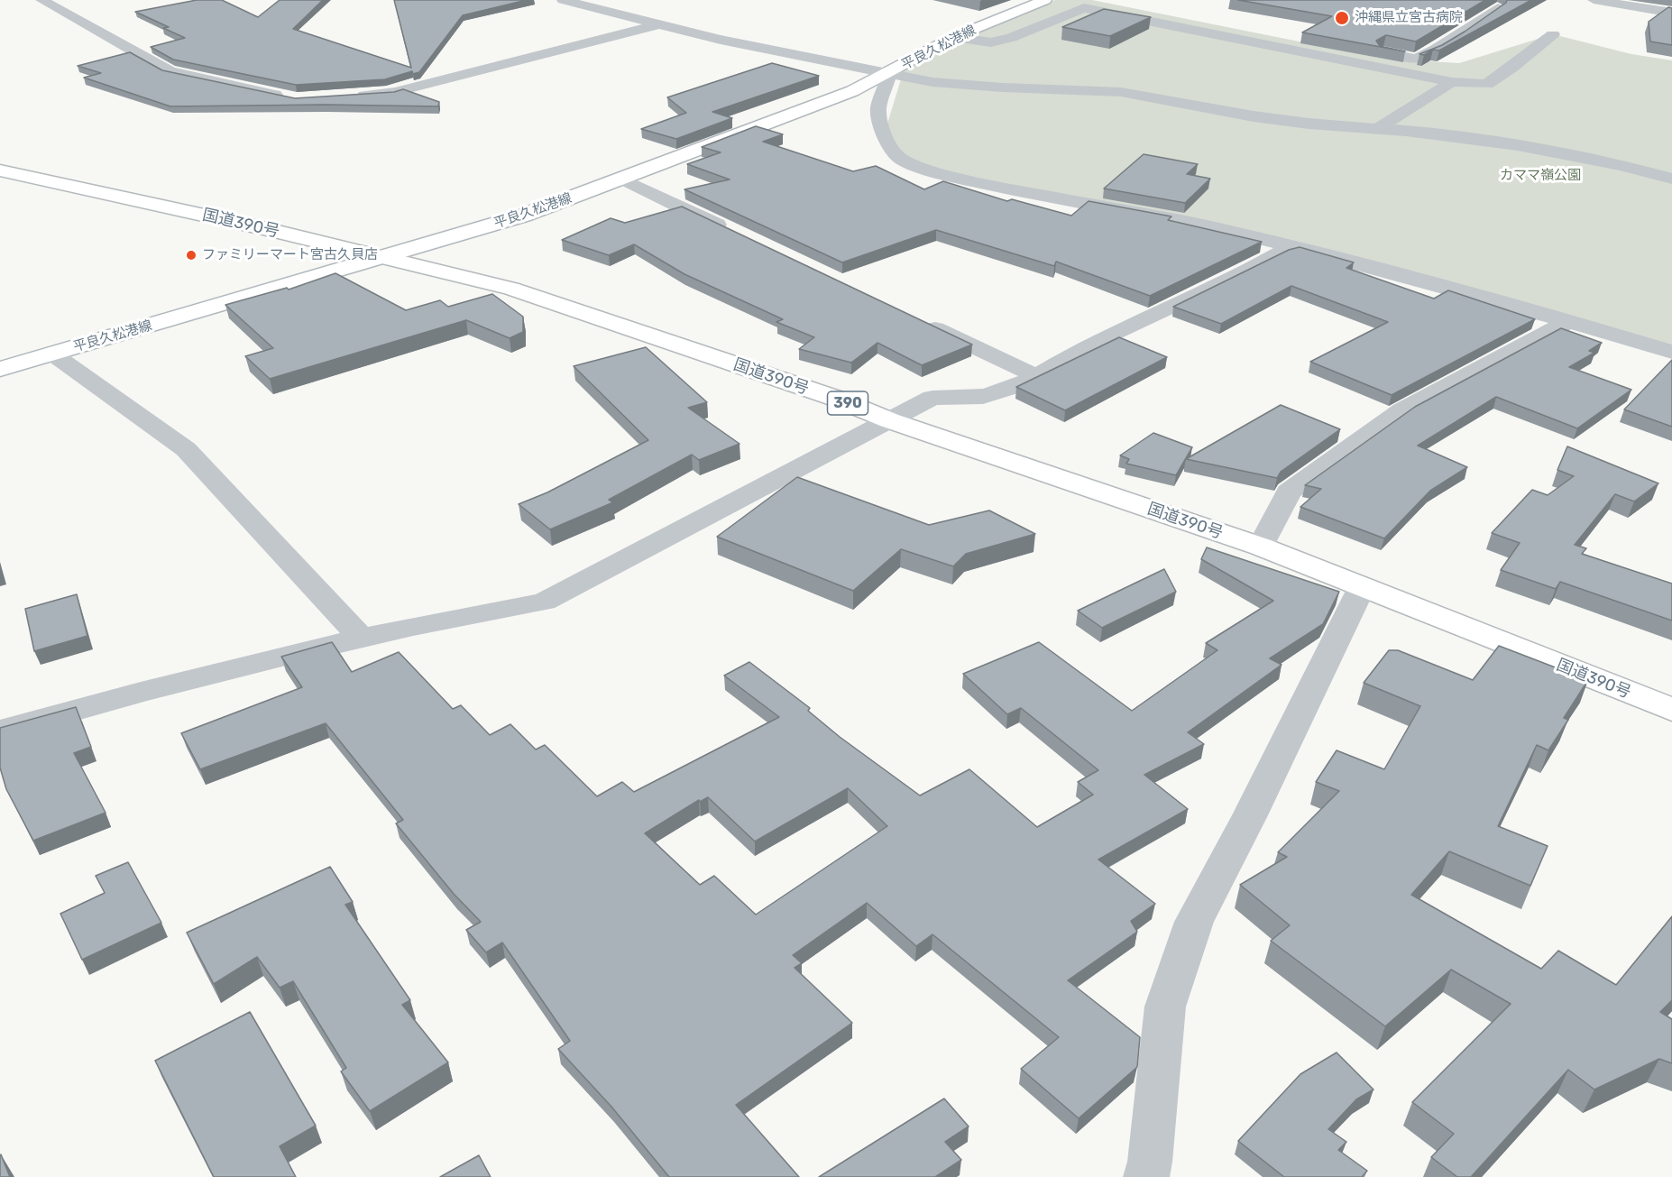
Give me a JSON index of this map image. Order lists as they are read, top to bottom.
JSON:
{
  "streets": {
    "main road": ["平良久松港線", "国道390号", "390"]
  },
  "crossings": [
    ["平良久松港線", "国道390号"]
  ],
  "parks": ["カママ嶺公園"],
  "places": ["沖縄県立宮古病院", "ファミリーマート宮古久貝店"]
}
